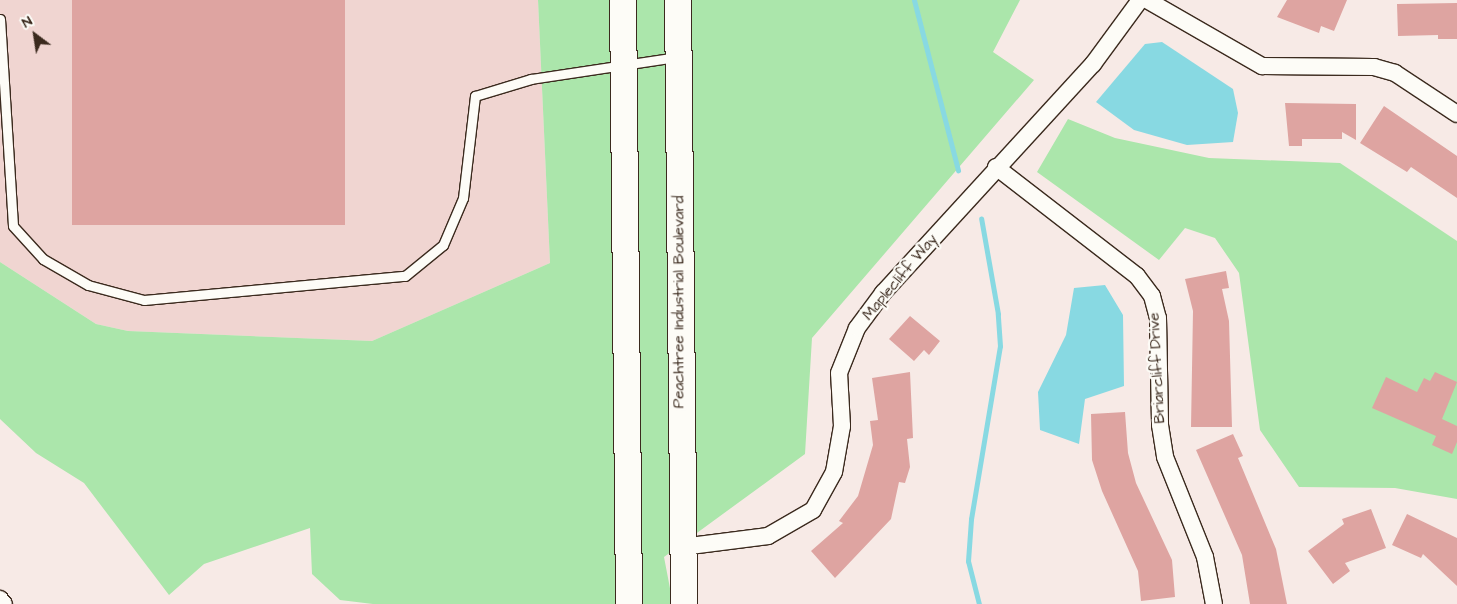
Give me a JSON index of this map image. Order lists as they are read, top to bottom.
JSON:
{
  "streets": {
    "main road": ["Peachtree Industrial Boulevard"],
    "street": ["Maplecliff Way", "Briarcliff Drive"]
  },
  "crossings": [
    ["Maplecliff Way", "Peachtree Industrial Boulevard"],
    ["Maplecliff Way", "Briarcliff Drive"]
  ],
  "north": "top left"
}
